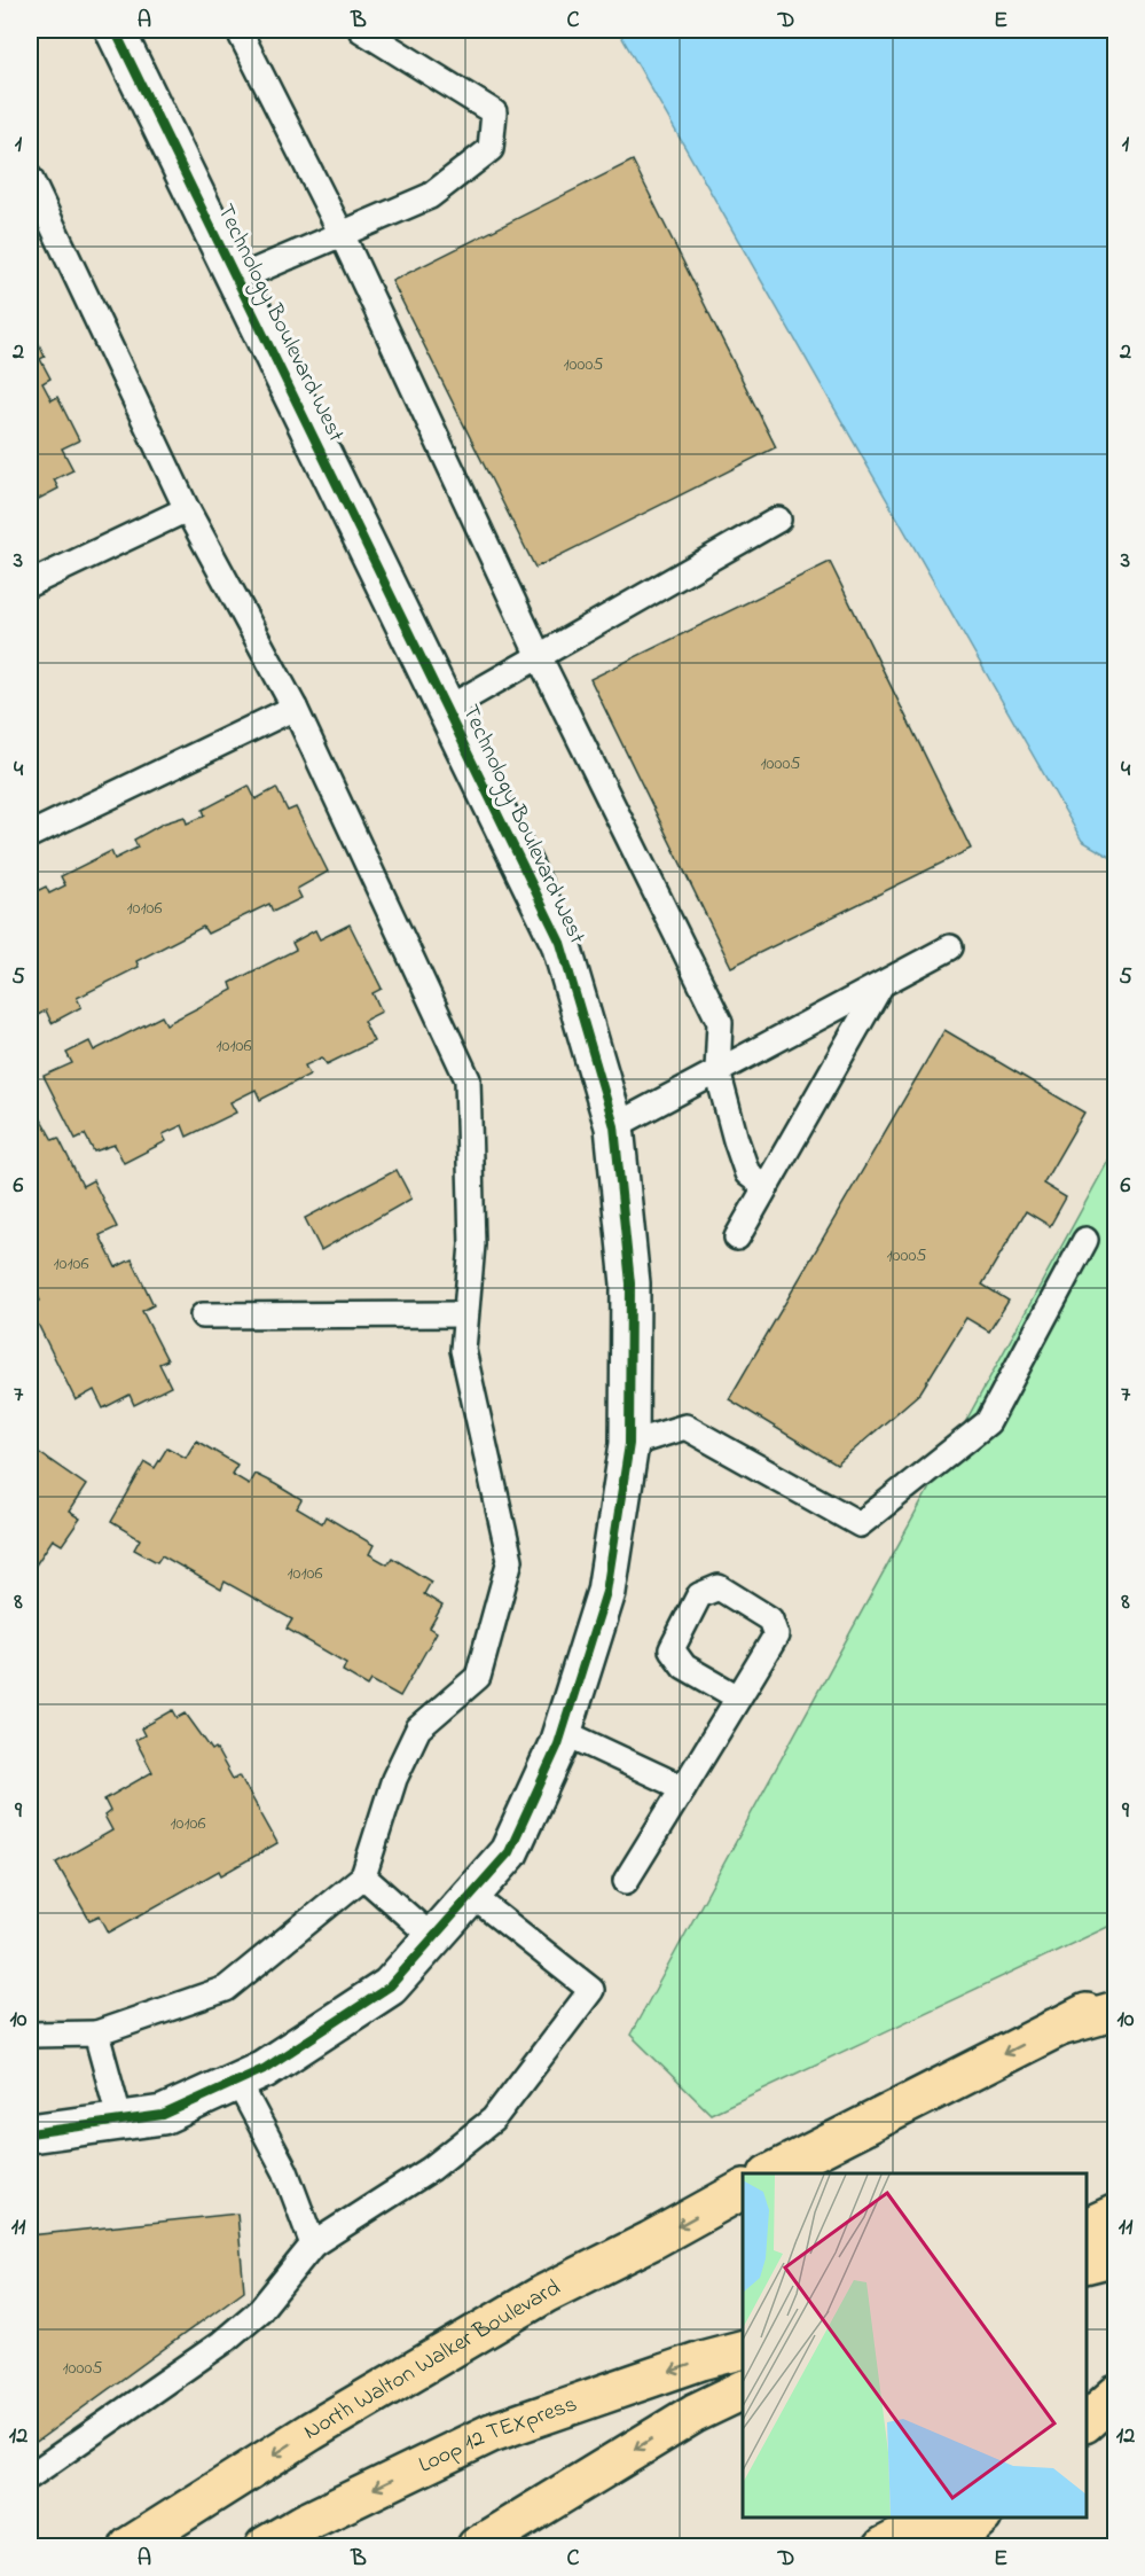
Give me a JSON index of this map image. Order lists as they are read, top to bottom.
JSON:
{
  "streets": {
    "main road": ["North Walton Walker Boulevard", "Loop 12 TEXpress"],
    "street": ["Technology Boulevard West"]
  },
  "house_numbers": [
    "10005",
    "10005",
    "10106",
    "10106",
    "10005",
    "10106",
    "10106",
    "10106",
    "10005"
  ],
  "grid": {
    "columns": [
      "A",
      "B",
      "C",
      "D",
      "E"
    ],
    "rows": [
      "1",
      "2",
      "3",
      "4",
      "5",
      "6",
      "7",
      "8",
      "9",
      "10",
      "11",
      "12"
    ]
  }
}
